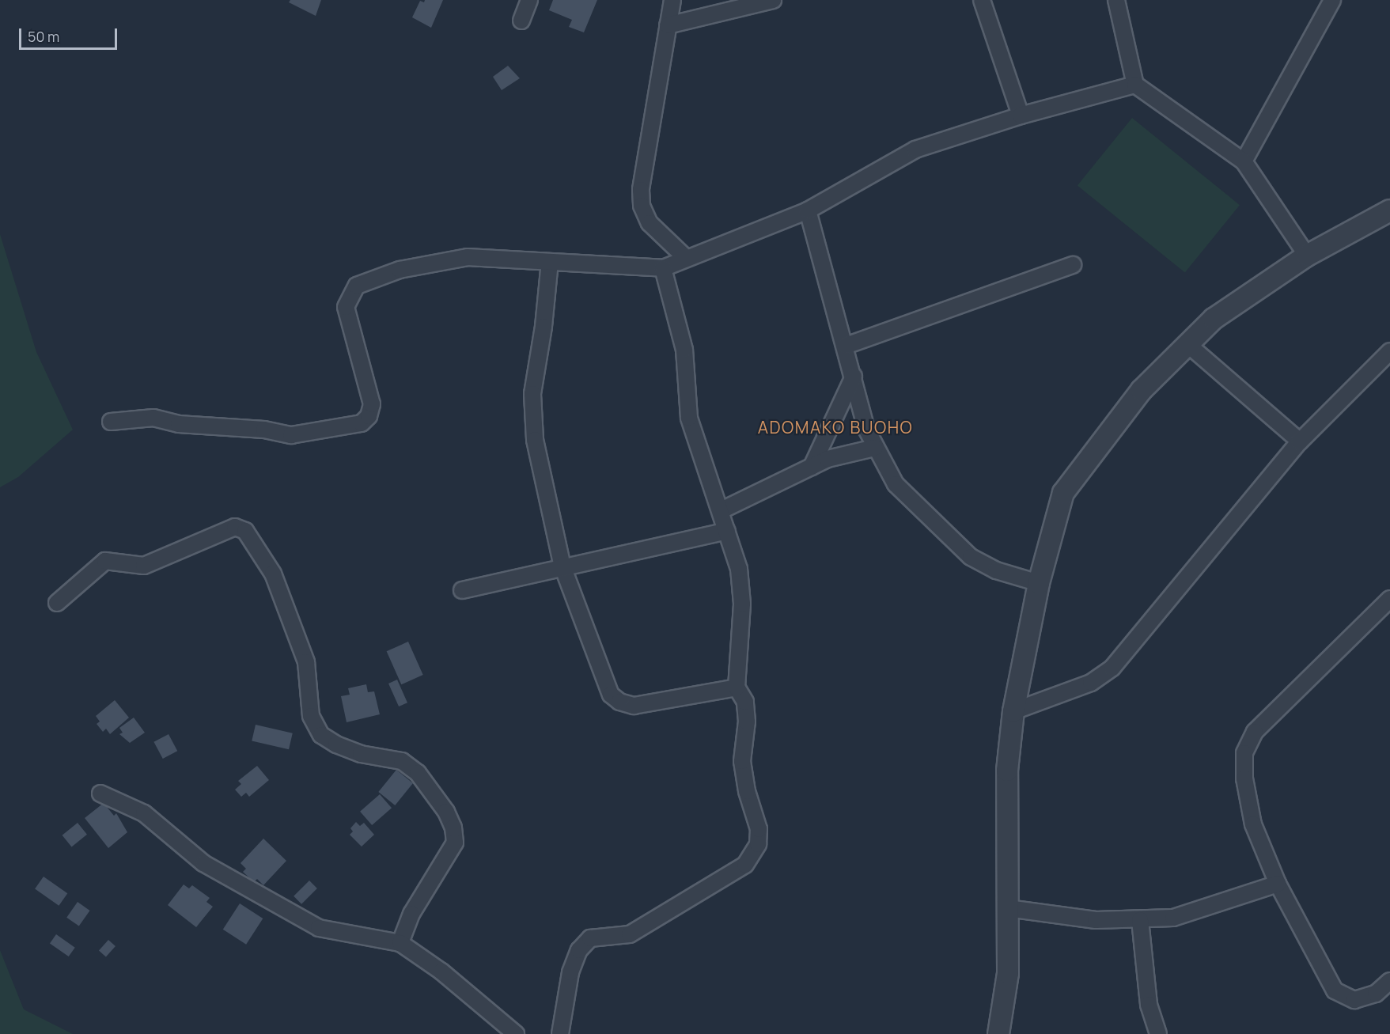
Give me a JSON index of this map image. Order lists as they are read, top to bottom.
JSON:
{
  "districts": ["ADOMAKO BUOHO"],
  "scale_bar": "50 m"
}
